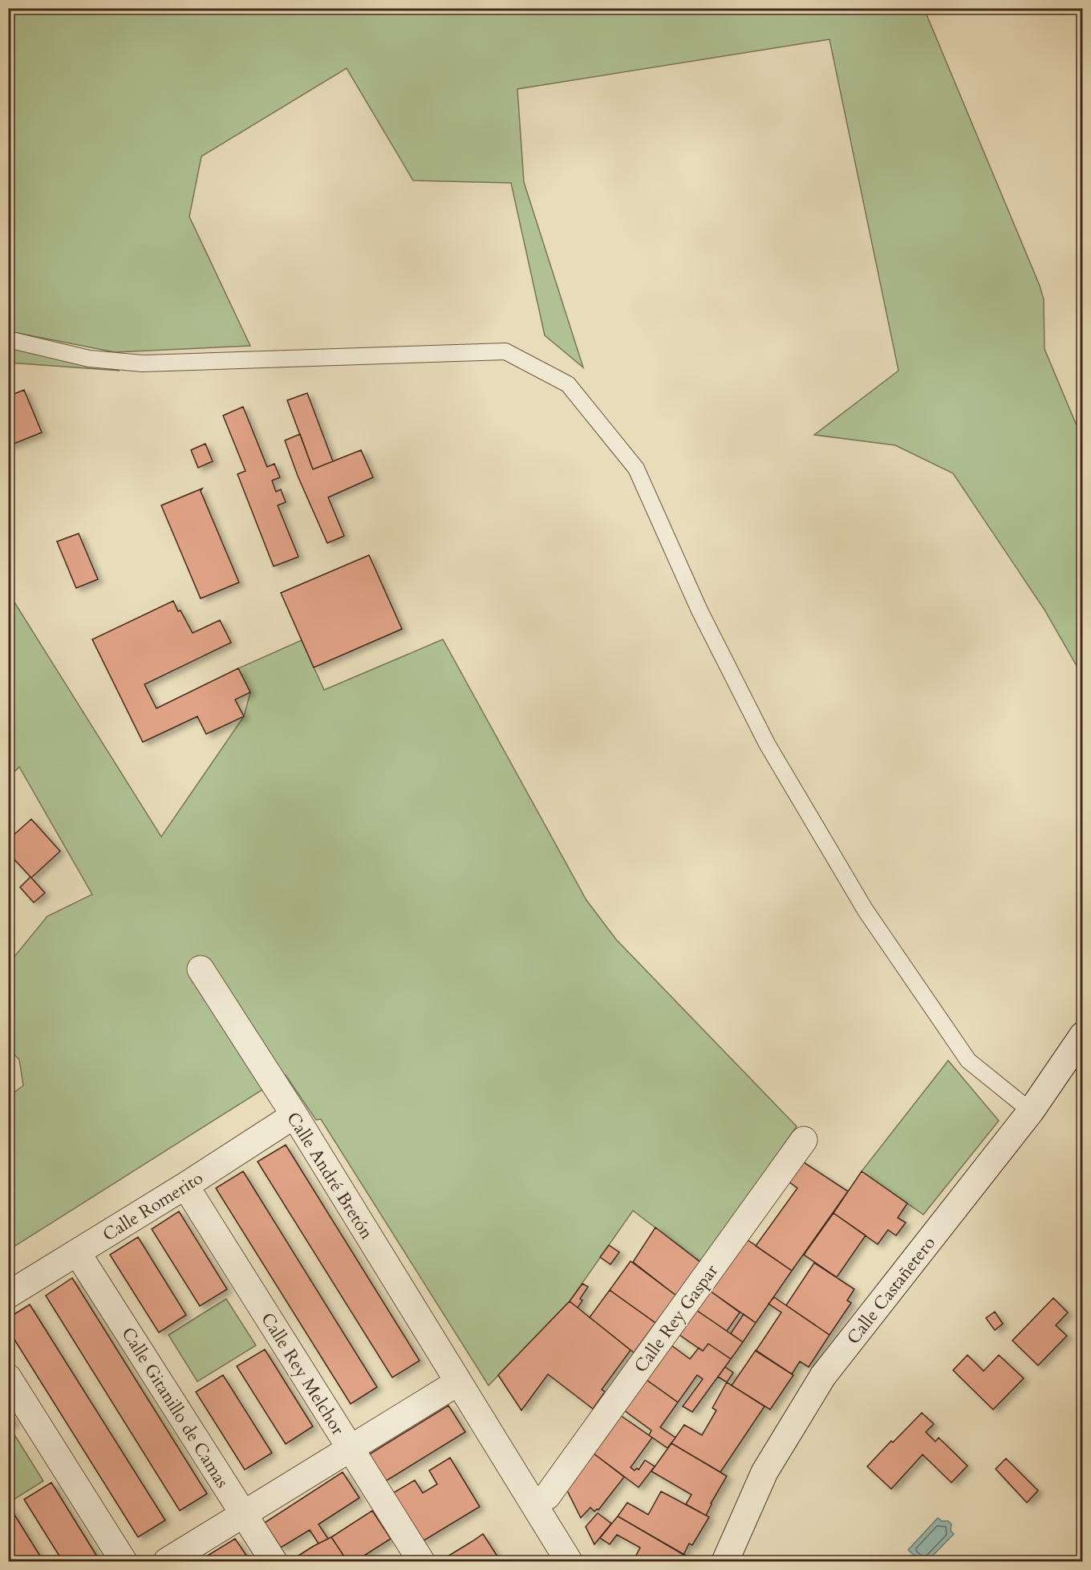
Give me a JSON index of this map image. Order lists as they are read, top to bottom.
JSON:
{
  "streets": {
    "street": [
      "Calle André Bretón",
      "Calle Romerito",
      "Calle Castañetero",
      "Calle Rey Gaspar",
      "Calle Rey Melchor",
      "Calle Gitanillo de Camas"
    ]
  },
  "crossings": [
    ["Calle André Bretón", "Calle Romerito"],
    ["Calle André Bretón", "Calle Rey Gaspar"],
    ["Calle Romerito", "Calle Rey Melchor"],
    ["Calle Romerito", "Calle Gitanillo de Camas"]
  ]
}
